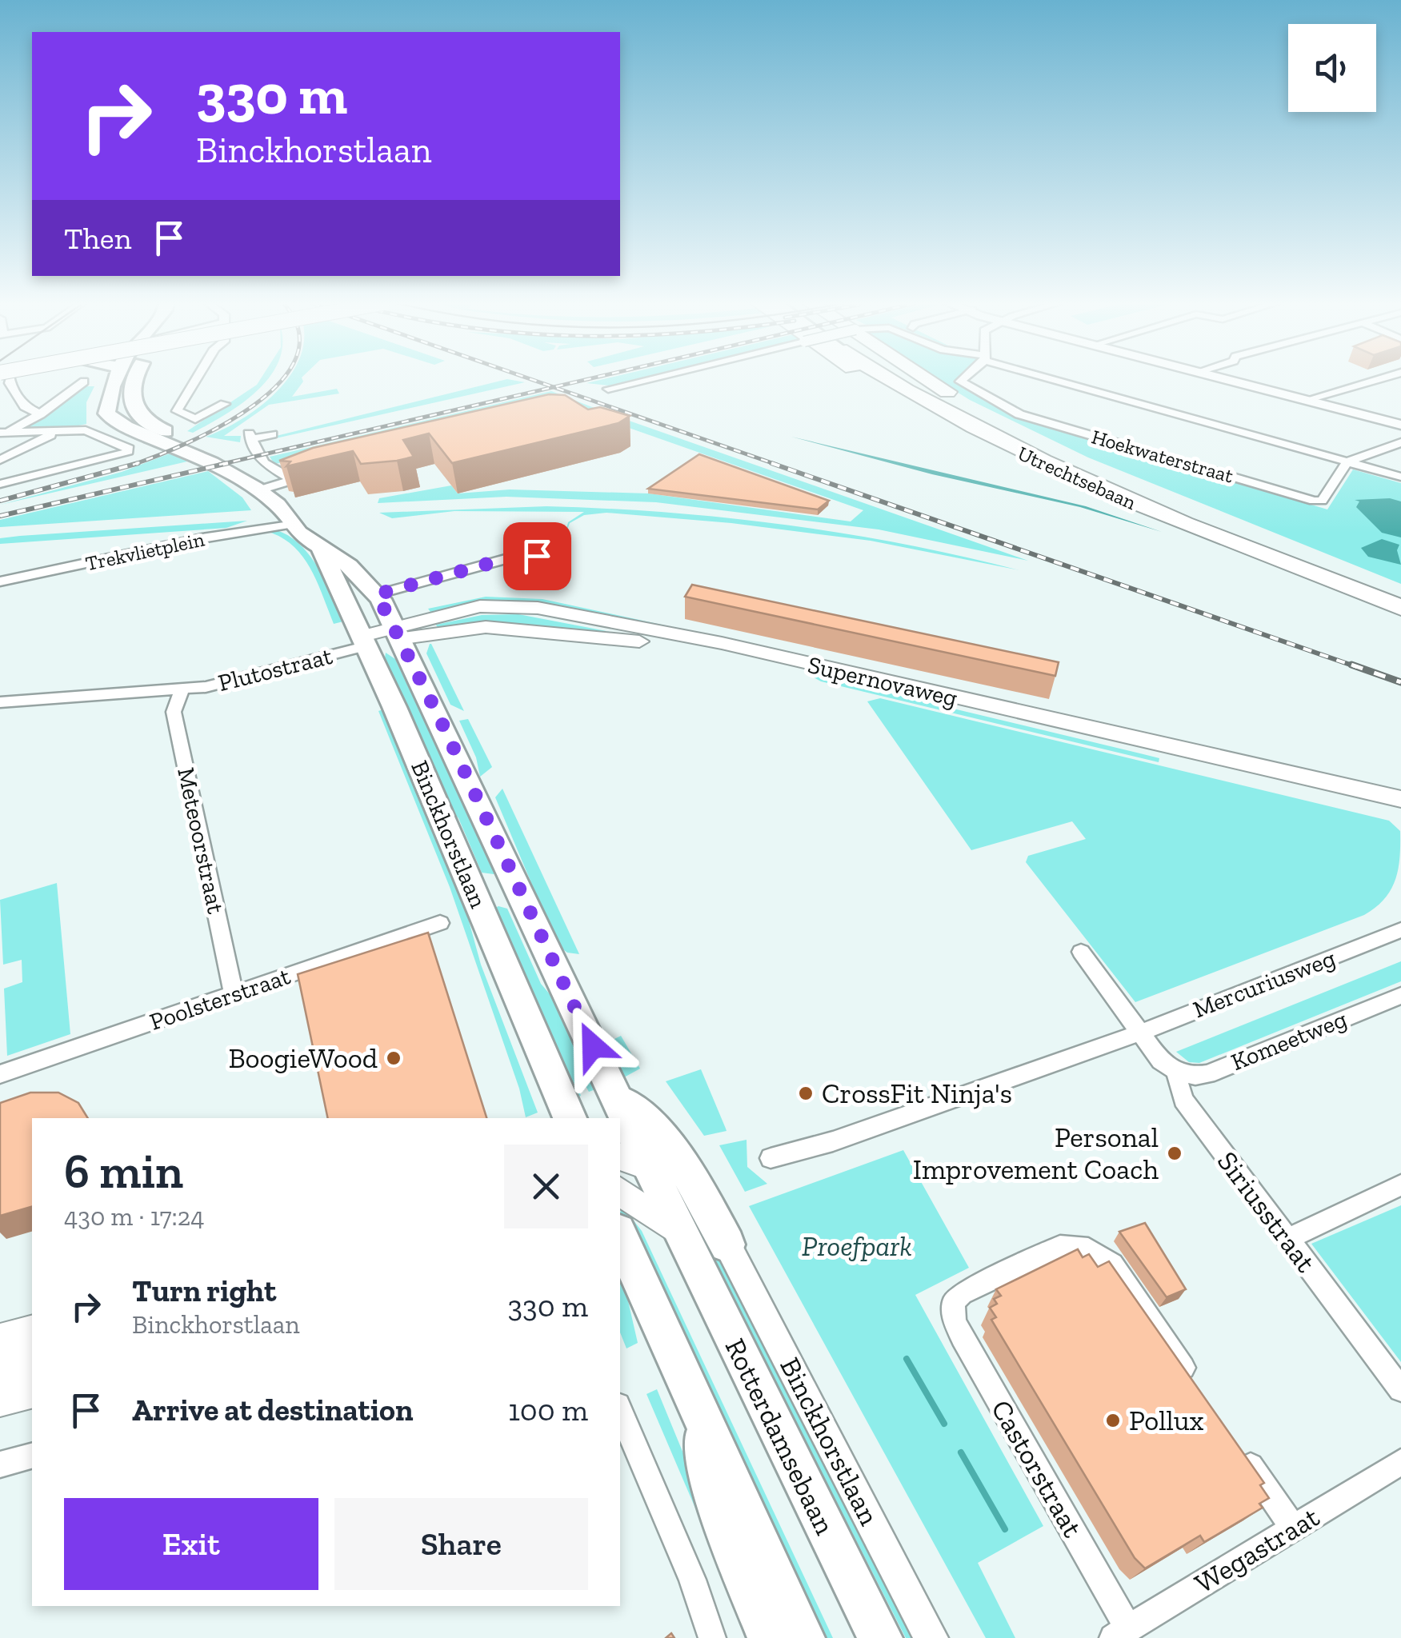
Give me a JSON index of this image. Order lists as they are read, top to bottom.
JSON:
{
  "streets": {
    "highway": ["Utrechtsebaan"],
    "main road": ["Supernovaweg", "Binckhorstlaan", "Rotterdamsebaan"],
    "street": [
      "Hoekwaterstraat",
      "Trekvlietplein",
      "Plutostraat",
      "Meteoorstraat",
      "Mercuriusweg",
      "Poolsterstraat",
      "Komeetweg",
      "Siriusstraat",
      "Castorstraat",
      "Wegastraat"
    ]
  },
  "crossings": [
    ["Trekvlietplein", "Binckhorstlaan"],
    ["Plutostraat", "Supernovaweg"],
    ["Plutostraat", "Binckhorstlaan"],
    ["Plutostraat", "Meteoorstraat"],
    ["Supernovaweg", "Binckhorstlaan"],
    ["Binckhorstlaan", "Rotterdamsebaan"],
    ["Meteoorstraat", "Poolsterstraat"],
    ["Mercuriusweg", "Siriusstraat"],
    ["Komeetweg", "Siriusstraat"],
    ["Castorstraat", "Wegastraat"]
  ],
  "parks": ["Proefpark"],
  "places": [
    "BoogieWood",
    "CrossFit Ninja's",
    "Personal Improvement Coach",
    "Pollux"
  ],
  "page": {
    "turn": ["330 m", "Binckhorstlaan"],
    "then": "Then",
    "heading": ["6 min", "430 m · 17:24"],
    "list": [
      {
        "name": "Turn right",
        "note": "Binckhorstlaan",
        "value": "330 m"
      },
      {
        "name": "Arrive at destination",
        "value": "100 m"
      }
    ],
    "buttons": ["Exit", "Share"]
  }
}
